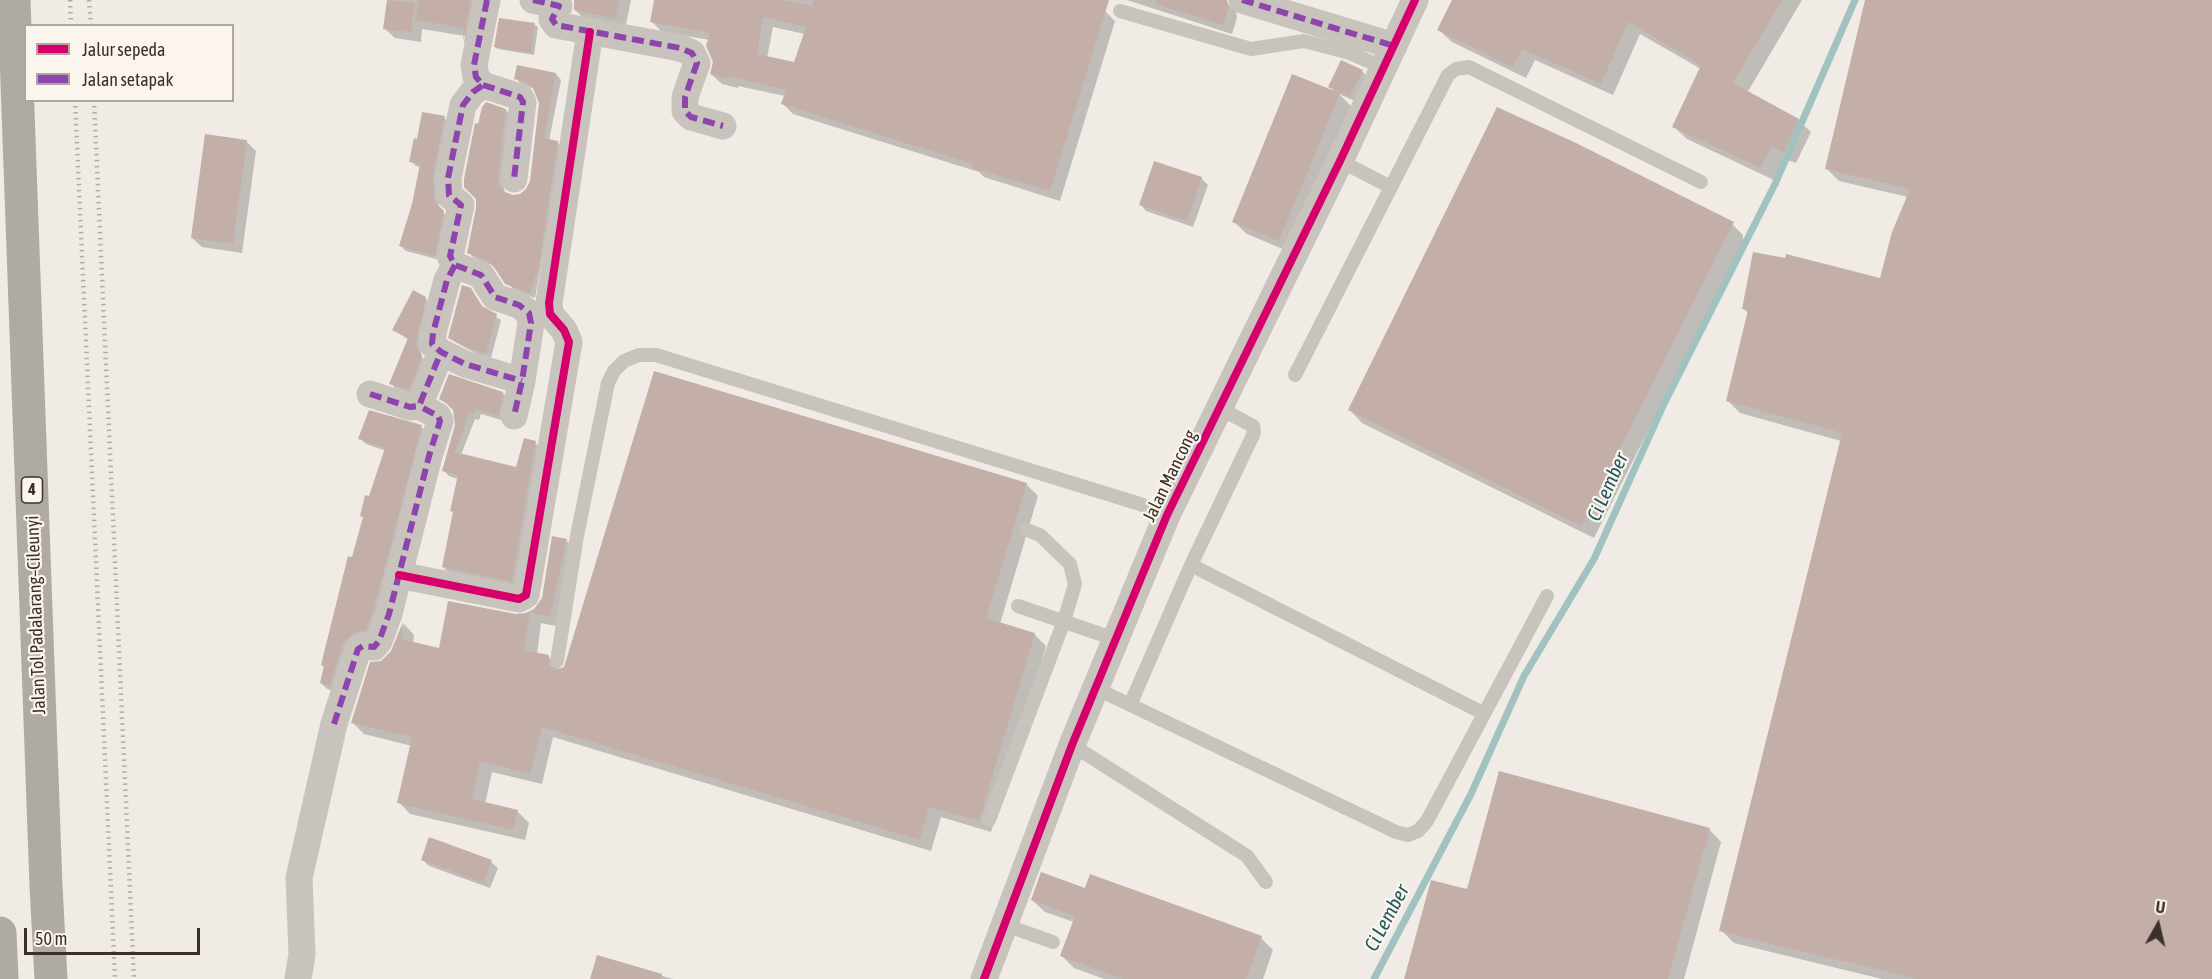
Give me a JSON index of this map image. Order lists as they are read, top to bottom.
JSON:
{
  "streets": {
    "highway": ["4", "Jalan Tol Padalarang–Cileunyi"],
    "street": ["Jalan Mancong"]
  },
  "water": ["Ci Lember"],
  "legend": ["Jalur sepeda", "Jalan setapak"],
  "scale_bar": "50 m",
  "north": "top"
}
